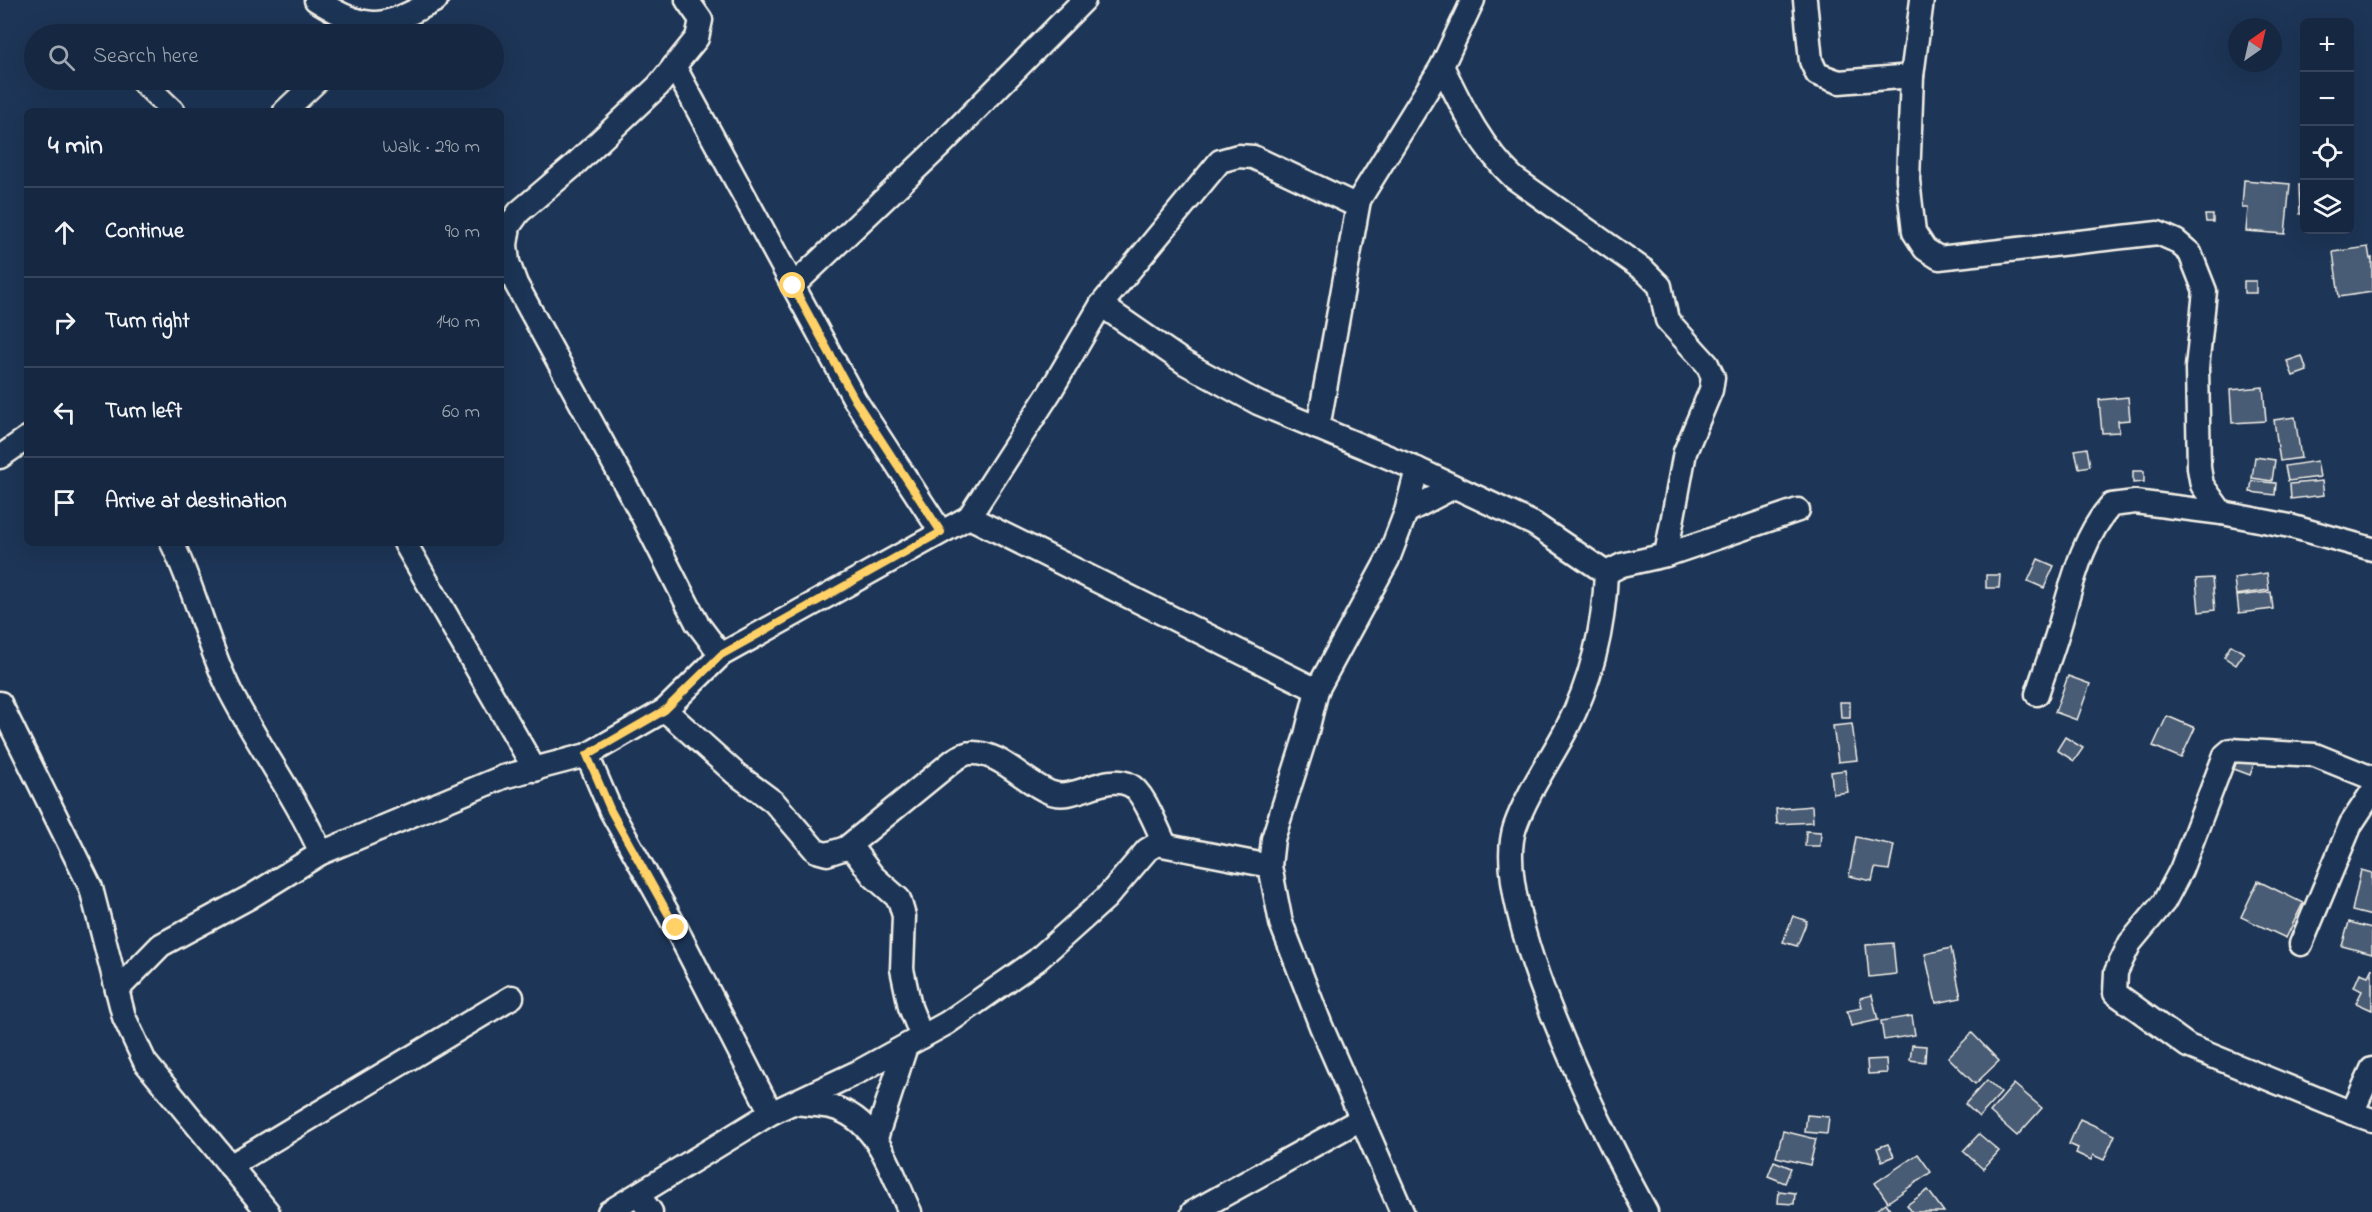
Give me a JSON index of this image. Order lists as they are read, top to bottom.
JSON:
{
  "north": "top right",
  "page": {
    "map_buttons": ["+", "−"],
    "search": "Search here",
    "heading": ["4 min", "Walk · 290 m"],
    "list": [
      ["Continue", "90 m"],
      ["Turn right", "140 m"],
      ["Turn left", "60 m"],
      "Arrive at destination"
    ]
  }
}
